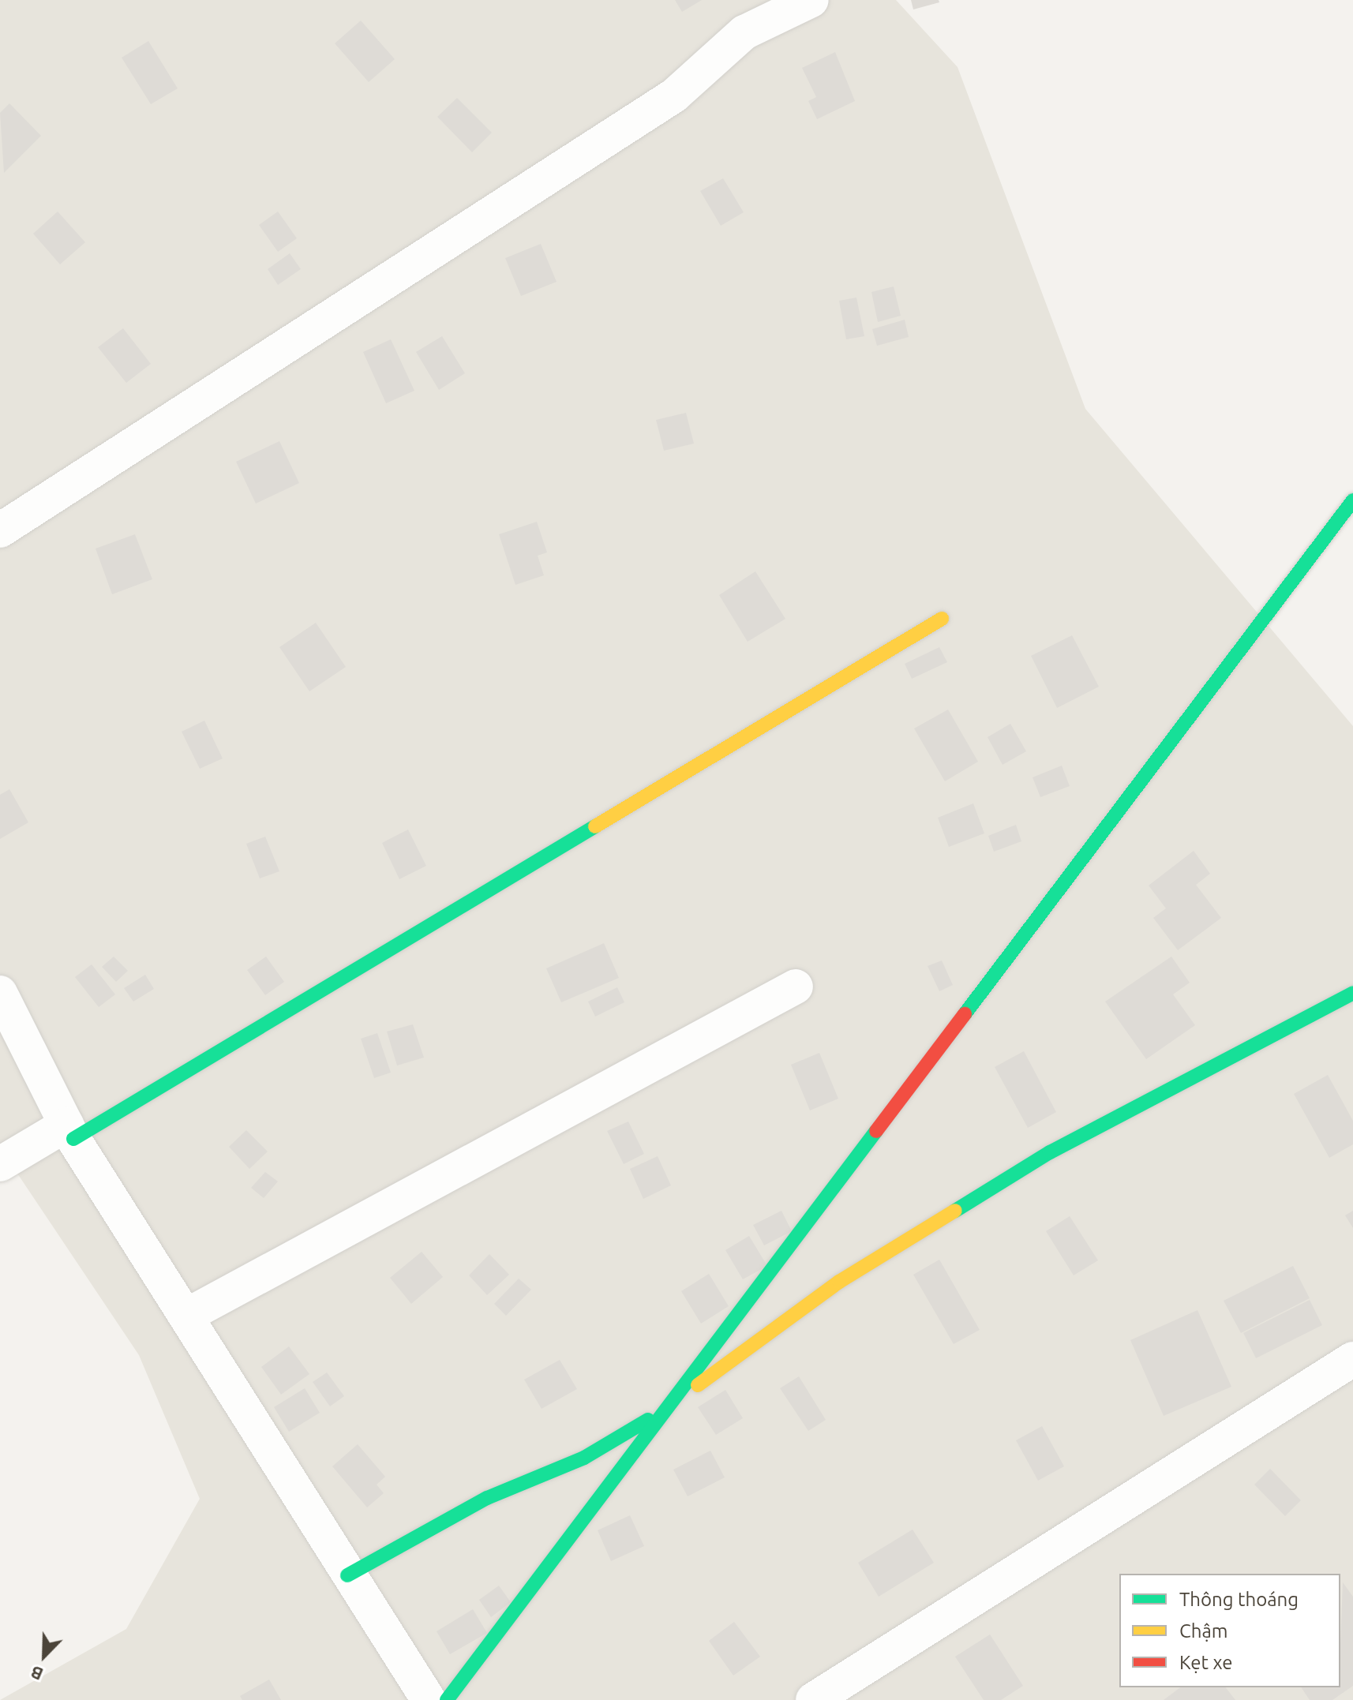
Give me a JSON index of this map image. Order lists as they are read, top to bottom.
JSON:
{
  "legend": ["Thông thoáng", "Chậm", "Kẹt xe"],
  "north": "bottom left"
}
